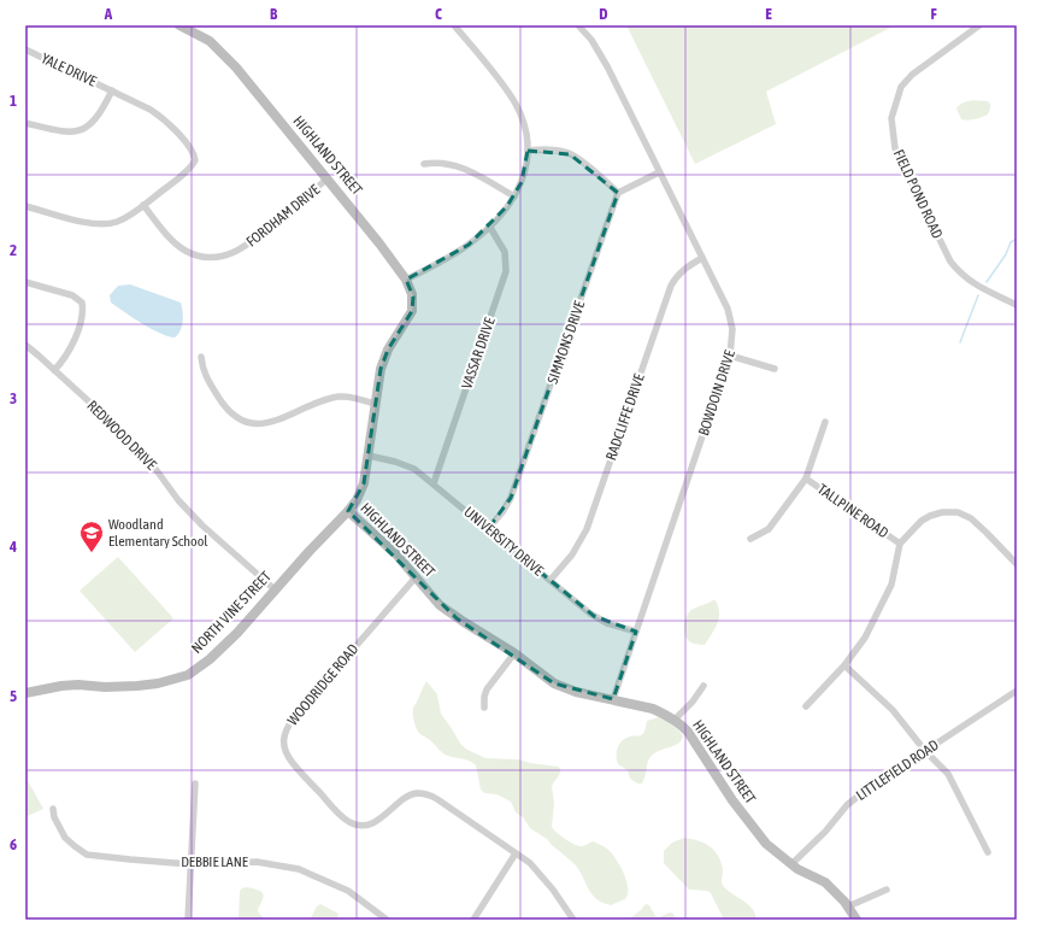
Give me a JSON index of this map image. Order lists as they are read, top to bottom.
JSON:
{
  "streets": {
    "street": [
      "YALE DRIVE",
      "HIGHLAND STREET",
      "FIELD POND ROAD",
      "FORDHAM DRIVE",
      "SIMMONS DRIVE",
      "VASSAR DRIVE",
      "BOWDOIN DRIVE",
      "RADCLIFFE DRIVE",
      "REDWOOD DRIVE",
      "TALLPINE ROAD",
      "UNIVERSITY DRIVE",
      "NORTH VINE STREET",
      "WOODRIDGE ROAD",
      "LITTLEFIELD ROAD",
      "DEBBIE LANE"
    ]
  },
  "crossings": [
    ["YALE DRIVE", "FORDHAM DRIVE"],
    ["HIGHLAND STREET", "FORDHAM DRIVE"],
    ["HIGHLAND STREET", "BOWDOIN DRIVE"],
    ["HIGHLAND STREET", "UNIVERSITY DRIVE"],
    ["HIGHLAND STREET", "NORTH VINE STREET"],
    ["HIGHLAND STREET", "WOODRIDGE ROAD"],
    ["HIGHLAND STREET", "LITTLEFIELD ROAD"],
    ["SIMMONS DRIVE", "UNIVERSITY DRIVE"],
    ["VASSAR DRIVE", "UNIVERSITY DRIVE"],
    ["BOWDOIN DRIVE", "RADCLIFFE DRIVE"],
    ["BOWDOIN DRIVE", "UNIVERSITY DRIVE"],
    ["RADCLIFFE DRIVE", "UNIVERSITY DRIVE"],
    ["REDWOOD DRIVE", "NORTH VINE STREET"]
  ],
  "places": {
    "school or university": ["Woodland Elementary School"]
  },
  "grid": {
    "columns": [
      "A",
      "B",
      "C",
      "D",
      "E",
      "F"
    ],
    "rows": [
      "1",
      "2",
      "3",
      "4",
      "5",
      "6"
    ]
  }
}
